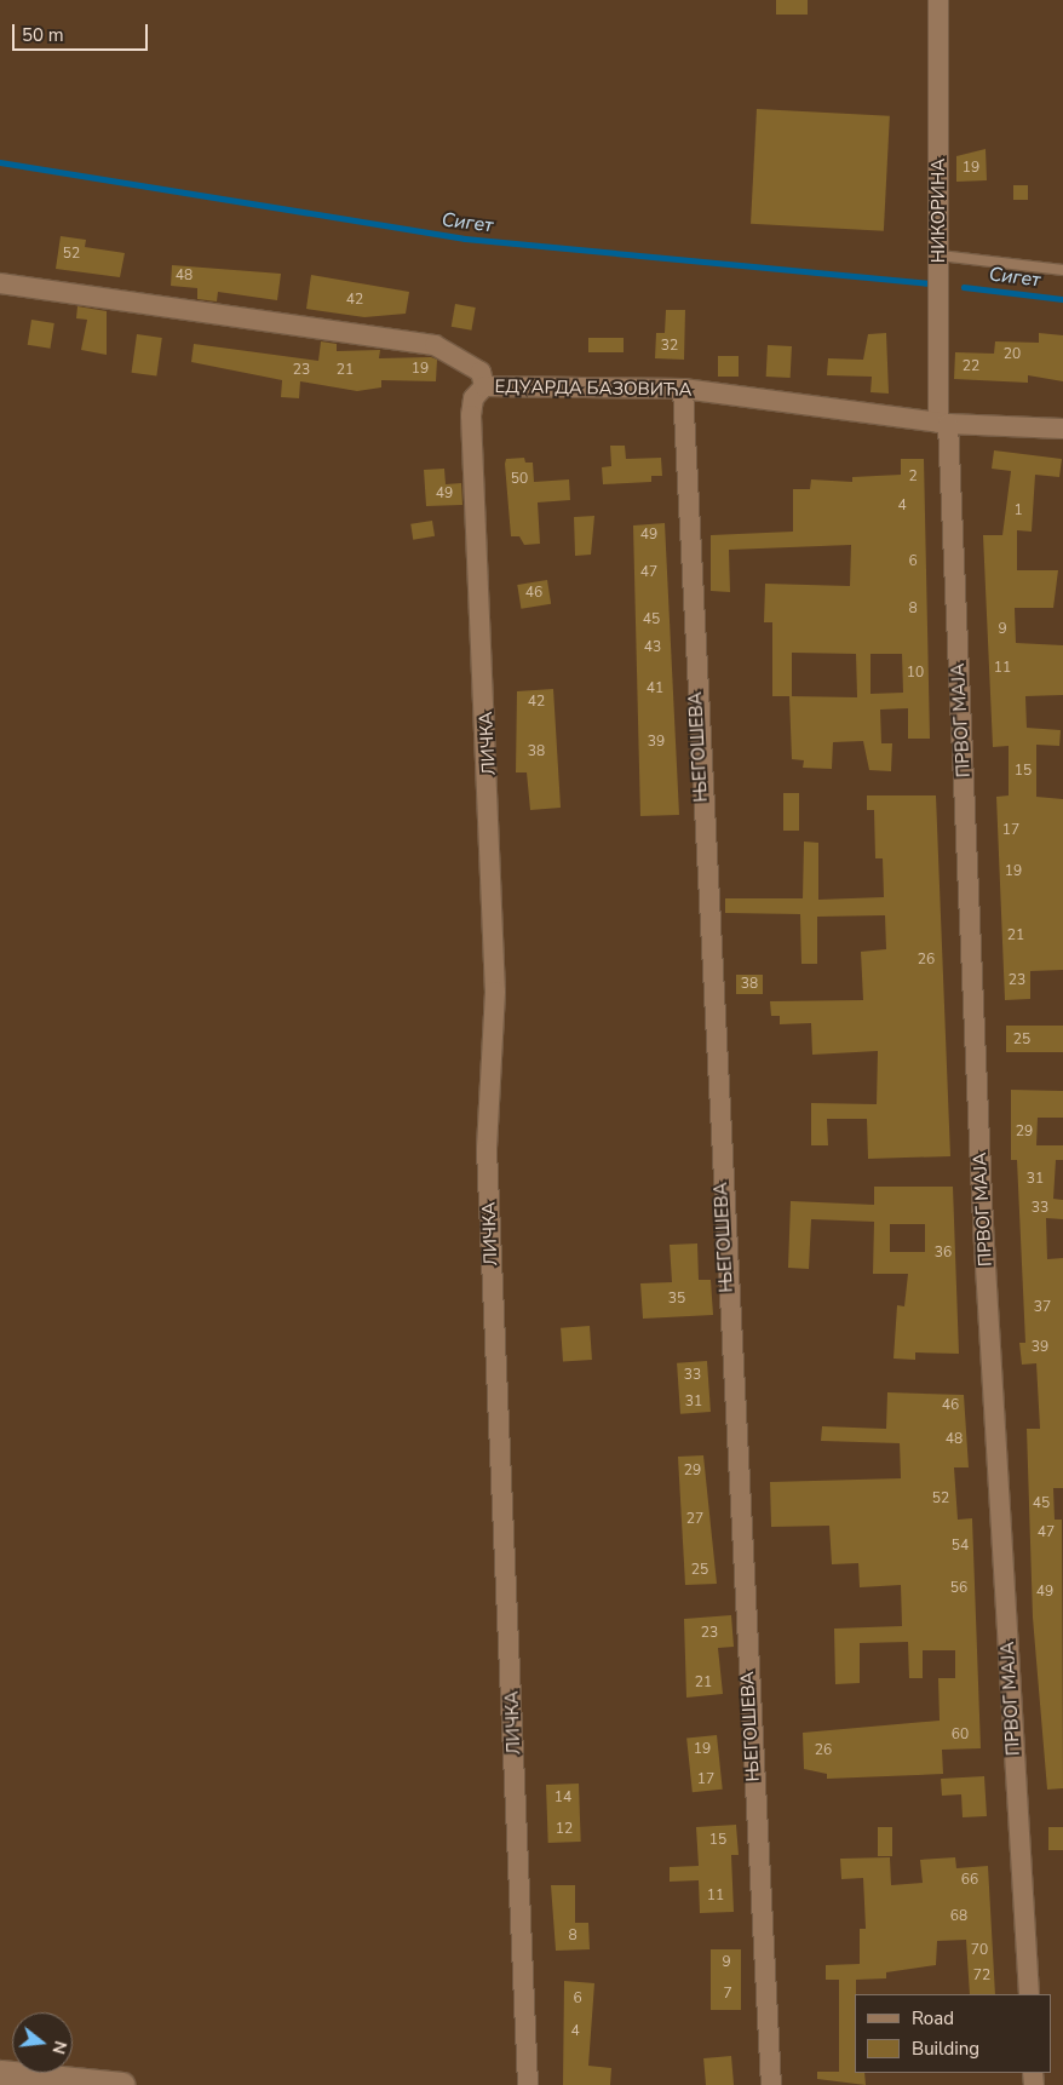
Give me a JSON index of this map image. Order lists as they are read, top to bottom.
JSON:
{
  "streets": {
    "street": [
      "НИКОРИНА",
      "ЕДУАРДА БАЗОВИЋА",
      "ПРВОГ МАЈА",
      "ЛИЧКА",
      "ЊЕГОШЕВА"
    ]
  },
  "crossings": [
    ["НИКОРИНА", "ЕДУАРДА БАЗОВИЋА"],
    ["НИКОРИНА", "ПРВОГ МАЈА"],
    ["ЕДУАРДА БАЗОВИЋА", "ПРВОГ МАЈА"],
    ["ЕДУАРДА БАЗОВИЋА", "ЛИЧКА"],
    ["ЕДУАРДА БАЗОВИЋА", "ЊЕГОШЕВА"]
  ],
  "water": ["Сигет"],
  "house_numbers": [
    "19",
    "52",
    "48",
    "42",
    "32",
    "20",
    "22",
    "19",
    "23",
    "21",
    "2",
    "50",
    "49",
    "4",
    "1",
    "49",
    "6",
    "47",
    "46",
    "8",
    "45",
    "9",
    "43",
    "11",
    "10",
    "41",
    "42",
    "39",
    "38",
    "15",
    "17",
    "19",
    "21",
    "26",
    "23",
    "38",
    "25",
    "29",
    "31",
    "33",
    "36",
    "35",
    "37",
    "39",
    "33",
    "31",
    "46",
    "48",
    "29",
    "52",
    "45",
    "27",
    "47",
    "54",
    "25",
    "56",
    "49",
    "23",
    "21",
    "60",
    "19",
    "26",
    "17",
    "14",
    "12",
    "15",
    "66",
    "11",
    "68",
    "8",
    "70",
    "9",
    "72",
    "7",
    "6",
    "4"
  ],
  "legend": ["Road", "Building"],
  "scale_bar": "50 m",
  "north": "right"
}
